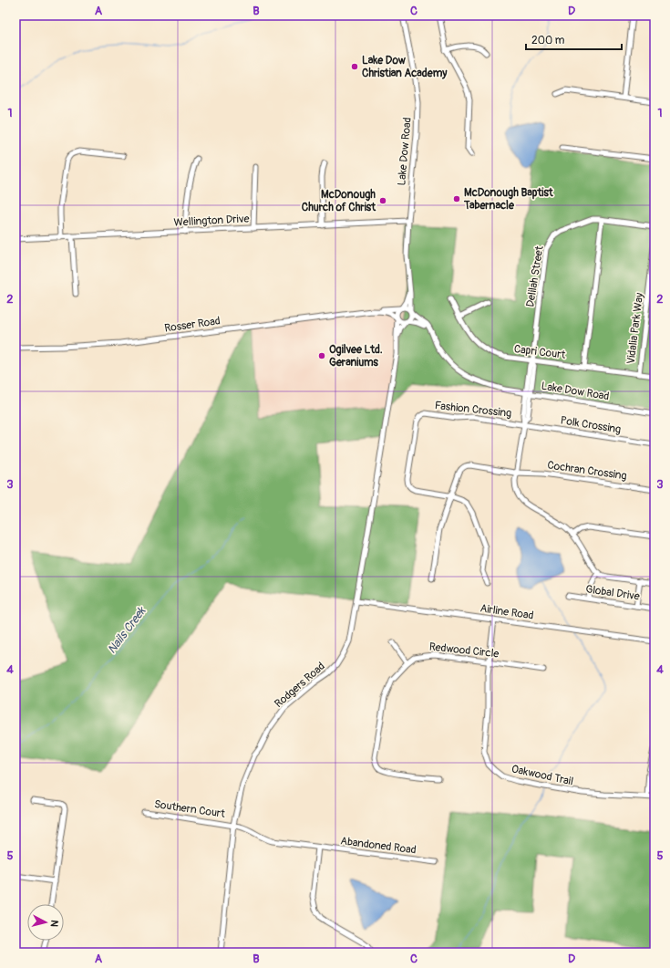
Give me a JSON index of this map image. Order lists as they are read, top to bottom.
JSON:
{
  "streets": {
    "street": [
      "Lake Dow Road",
      "Wellington Drive",
      "Delilah Street",
      "Rosser Road",
      "Vidalia Park Way",
      "Capri Court",
      "Fashion Crossing",
      "Polk Crossing",
      "Cochran Crossing",
      "Global Drive",
      "Airline Road",
      "Redwood Circle",
      "Rodgers Road",
      "Oakwood Trail",
      "Southern Court",
      "Abandoned Road"
    ]
  },
  "crossings": [
    ["Lake Dow Road", "Wellington Drive"],
    ["Lake Dow Road", "Rosser Road"],
    ["Lake Dow Road", "Rodgers Road"],
    ["Delilah Street", "Capri Court"],
    ["Rosser Road", "Rodgers Road"],
    ["Vidalia Park Way", "Capri Court"],
    ["Fashion Crossing", "Polk Crossing"],
    ["Fashion Crossing", "Cochran Crossing"],
    ["Airline Road", "Rodgers Road"],
    ["Airline Road", "Oakwood Trail"],
    ["Redwood Circle", "Oakwood Trail"],
    ["Rodgers Road", "Southern Court"],
    ["Rodgers Road", "Abandoned Road"],
    ["Southern Court", "Abandoned Road"]
  ],
  "water": ["Nails Creek"],
  "places": [
    "Lake Dow Christian Academy",
    "McDonough Baptist Tabernacle",
    "McDonough Church of Christ",
    "Ogilvee Ltd. Geraniums"
  ],
  "scale_bar": "200 m",
  "north": "right",
  "grid": {
    "columns": [
      "A",
      "B",
      "C",
      "D"
    ],
    "rows": [
      "1",
      "2",
      "3",
      "4",
      "5"
    ]
  }
}
